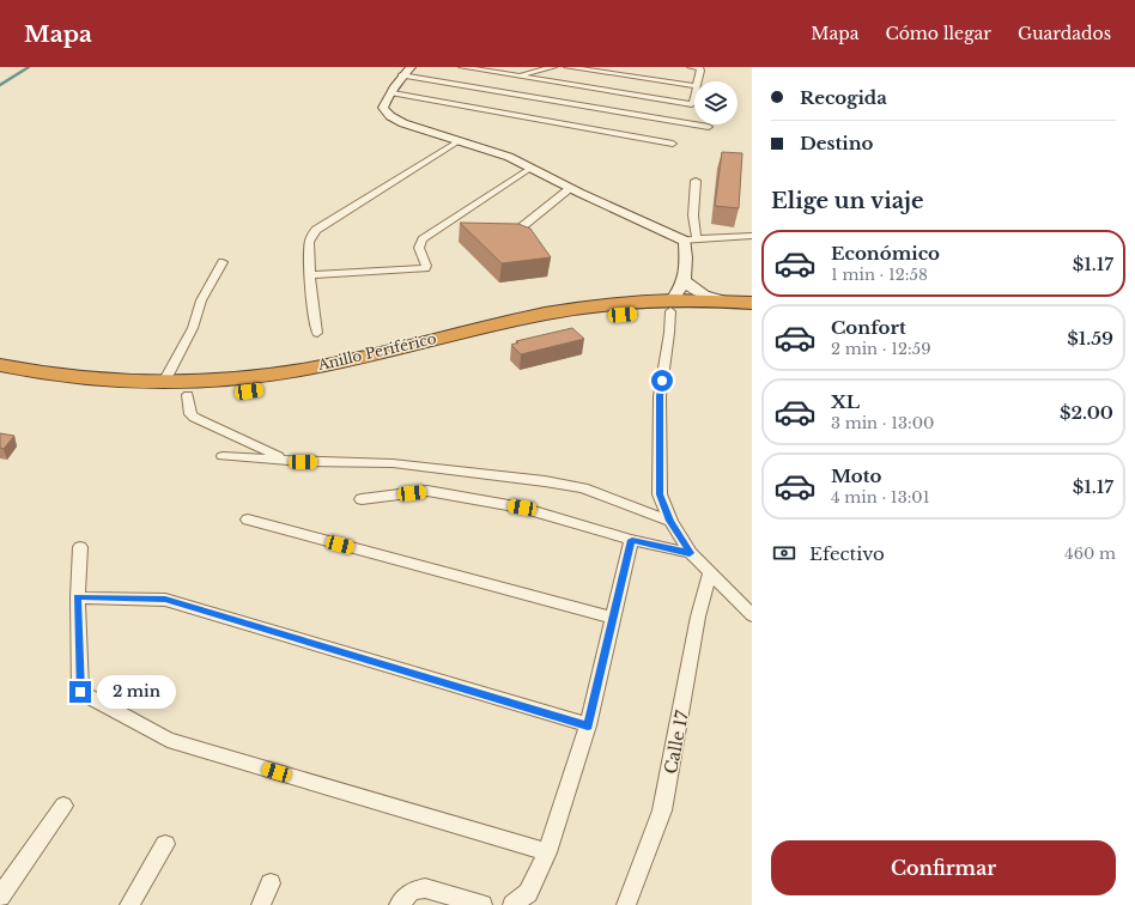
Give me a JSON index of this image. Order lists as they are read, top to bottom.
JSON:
{
  "streets": {
    "highway": ["Anillo Periférico"],
    "street": ["Calle 17"]
  },
  "page": {
    "header": "Mapa",
    "nav": ["Mapa", "Cómo llegar", "Guardados"],
    "banner": ["Recogida", "Destino"],
    "heading": "Elige un viaje",
    "list": [
      {
        "name": "Económico",
        "note": "1 min · 12:58",
        "value": "$1.17"
      },
      {
        "name": "Confort",
        "note": "2 min · 12:59",
        "value": "$1.59"
      },
      {
        "name": "XL",
        "note": "3 min · 13:00",
        "value": "$2.00"
      },
      {
        "name": "Moto",
        "note": "4 min · 13:01",
        "value": "$1.17"
      }
    ],
    "pay": ["Efectivo", "460 m"],
    "bubble": "2 min",
    "buttons": "Confirmar"
  }
}
